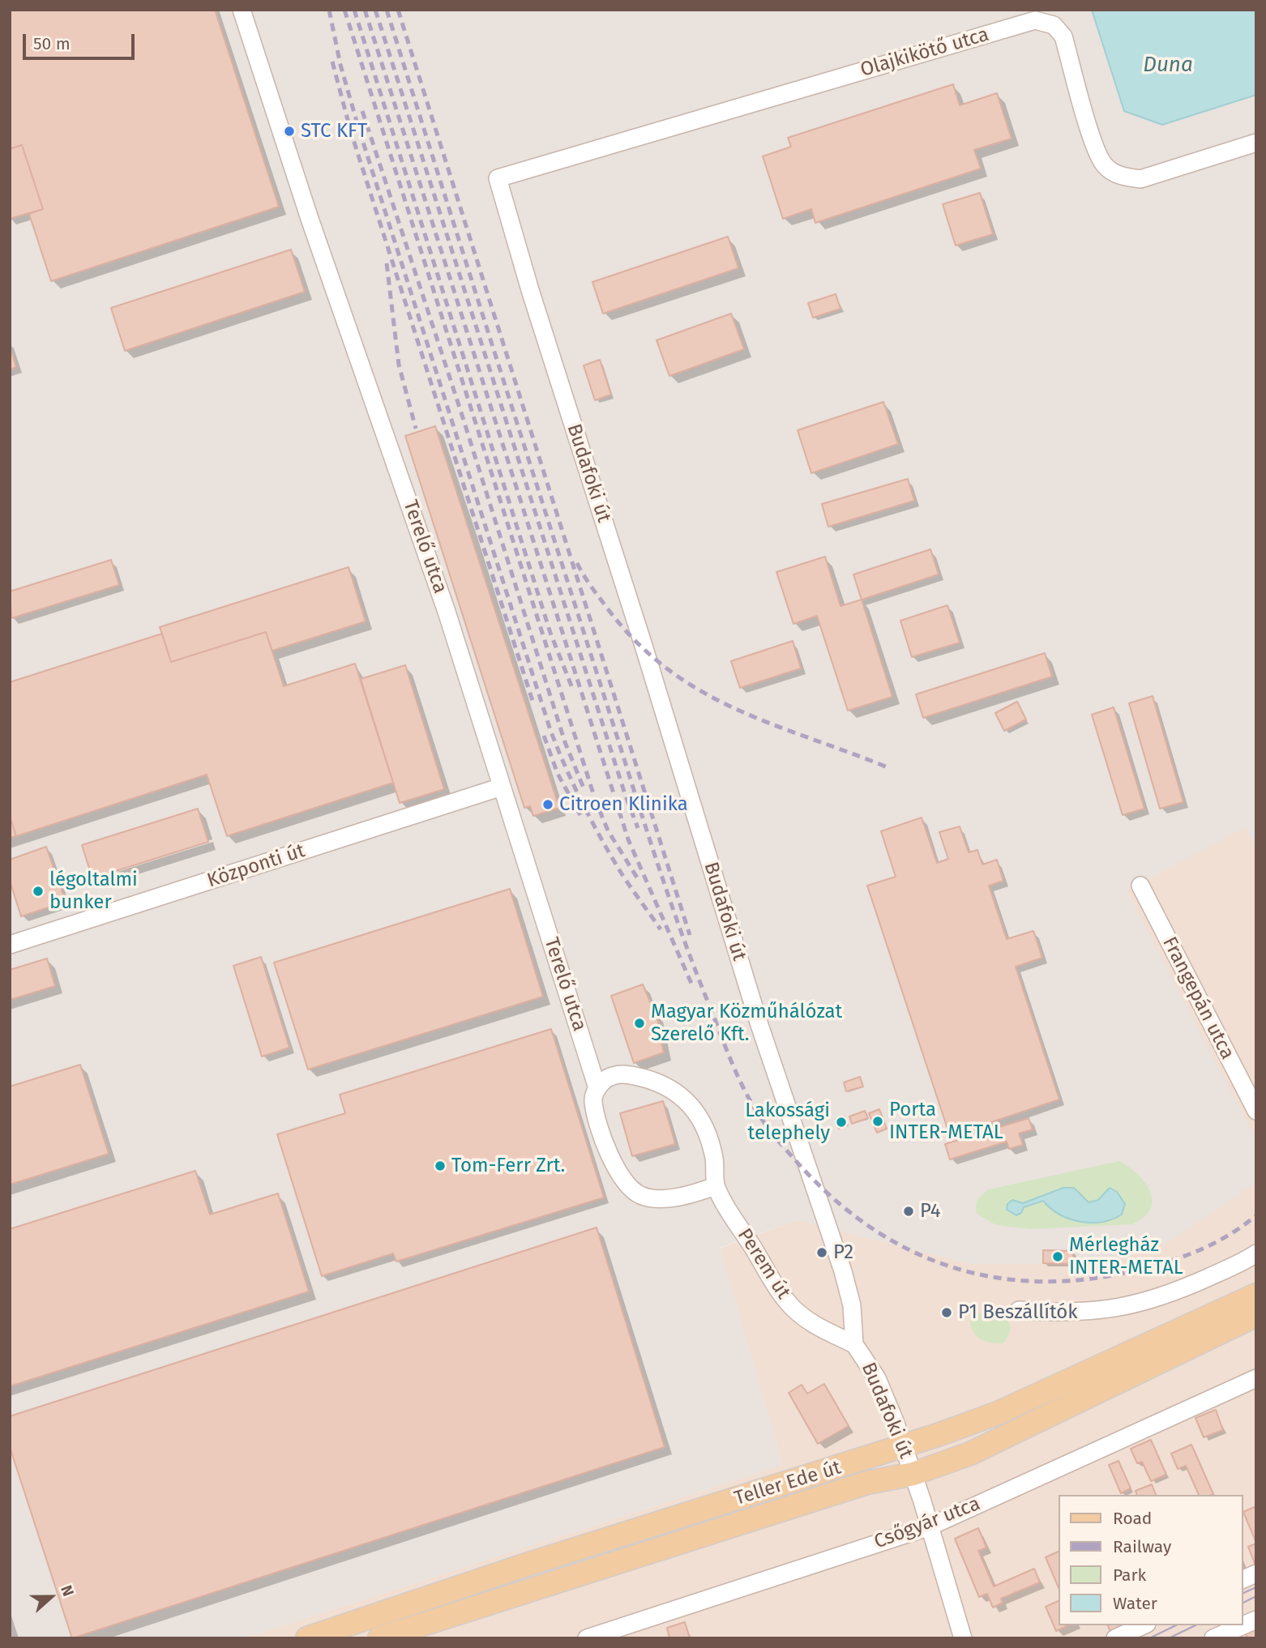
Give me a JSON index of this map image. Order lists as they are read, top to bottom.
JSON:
{
  "streets": {
    "main road": ["Teller Ede út"],
    "street": [
      "Olajkikötő utca",
      "Budafoki út",
      "Terelő utca",
      "Központi út",
      "Frangepán utca",
      "Perem út",
      "Csőgyár utca"
    ]
  },
  "crossings": [
    ["Olajkikötő utca", "Budafoki út"],
    ["Budafoki út", "Perem út"],
    ["Budafoki út", "Teller Ede út"],
    ["Budafoki út", "Csőgyár utca"],
    ["Terelő utca", "Központi út"],
    ["Terelő utca", "Perem út"]
  ],
  "water": ["Duna"],
  "places": [
    "STC KFT",
    "Citroen Klinika",
    "légoltalmi bunker",
    "Magyar Közműhálózat Szerelő Kft.",
    "Porta INTER-METAL",
    "Lakossági telephely",
    "Tom-Ferr Zrt.",
    "P4",
    "P2",
    "Mérlegház INTER-METAL",
    "P1 Beszállítók"
  ],
  "legend": [
    "Road",
    "Railway",
    "Park",
    "Water"
  ],
  "scale_bar": "50 m",
  "north": "right"
}
